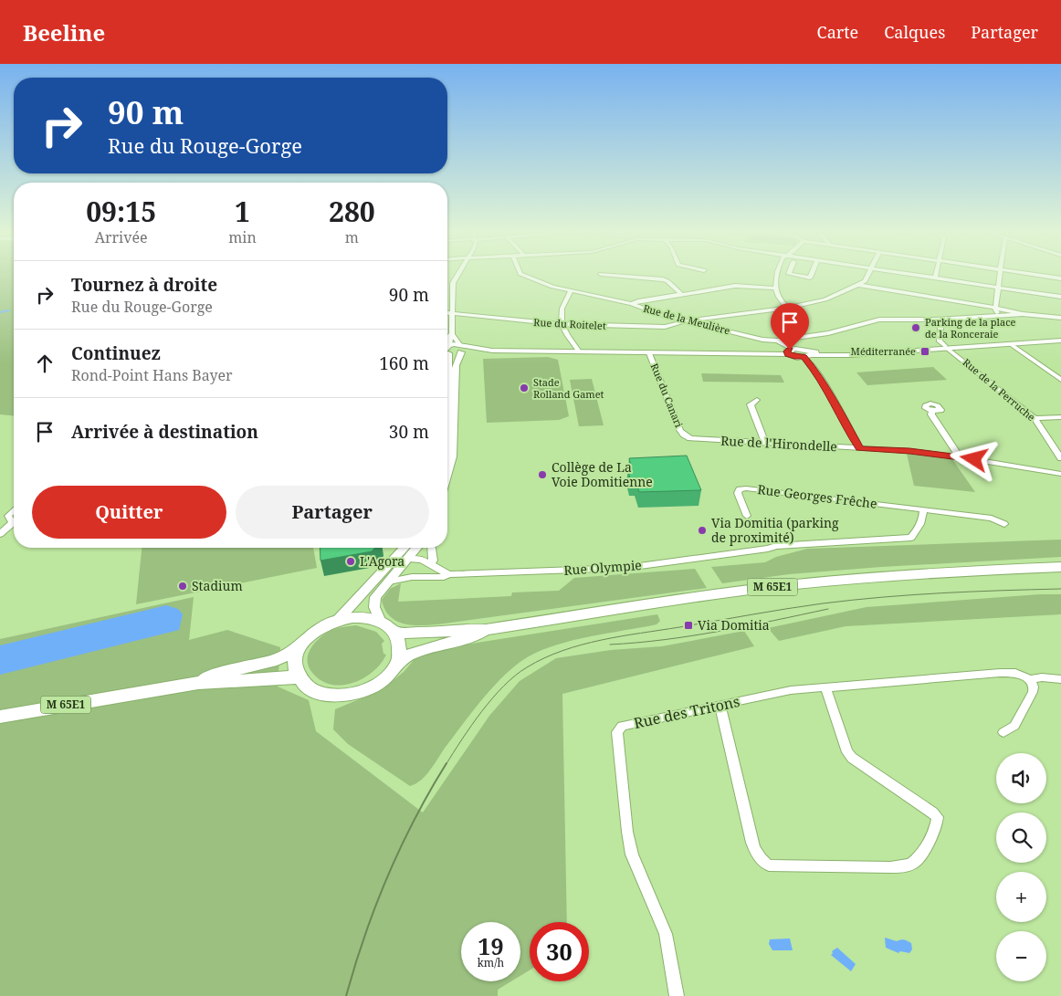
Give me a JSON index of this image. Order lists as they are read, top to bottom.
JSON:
{
  "streets": {
    "main road": ["M 65E1"],
    "street": [
      "Rue de la Meulière",
      "Rue du Roitelet",
      "Rue de la Perruche",
      "Rue du Canari",
      "Rue de l'Hirondelle",
      "Rue Georges Frêche",
      "Rue Olympie",
      "Rue des Tritons"
    ]
  },
  "crossings": [
    ["Rue de la Meulière", "Rue du Roitelet"],
    ["Rue du Canari", "Rue de l'Hirondelle"],
    ["Rue Georges Frêche", "Rue Olympie"]
  ],
  "places": {
    "other": [
      "Parking de la place de la Ronceraie",
      "Stade Rolland Gamet",
      "Collège de La Voie Domitienne",
      "Via Domitia (parking de proximité)",
      "L'Agora",
      "Stadium"
    ],
    "transit": ["Méditerranée", "Via Domitia"]
  },
  "page": {
    "header": "Beeline",
    "nav": ["Carte", "Calques", "Partager"],
    "turn": ["90 m", "Rue du Rouge-Gorge"],
    "eta": [
      "09:15",
      "Arrivée",
      "1",
      "min",
      "280",
      "m"
    ],
    "list": [
      {
        "name": "Tournez à droite",
        "note": "Rue du Rouge-Gorge",
        "value": "90 m"
      },
      {
        "name": "Continuez",
        "note": "Rond-Point Hans Bayer",
        "value": "160 m"
      },
      {
        "name": "Arrivée à destination",
        "value": "30 m"
      }
    ],
    "buttons": ["Quitter", "Partager"],
    "map_buttons": ["+", "−"],
    "speed": "19 km/h",
    "limit": "30"
  }
}
